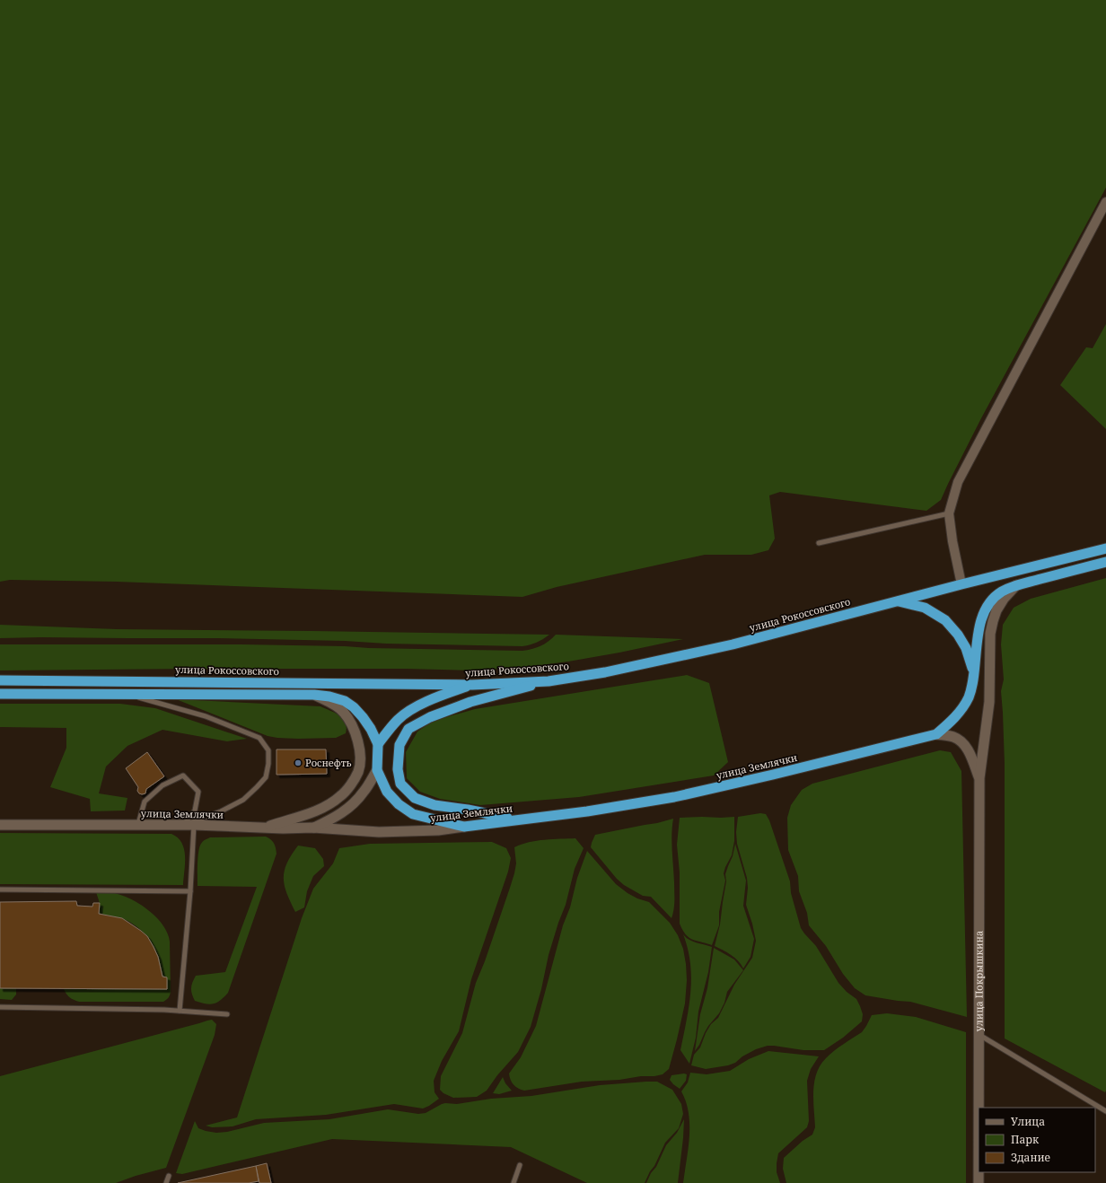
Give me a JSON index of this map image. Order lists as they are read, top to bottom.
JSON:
{
  "streets": {
    "highway": ["улица Рокоссовского", "улица Землячки"],
    "main road": ["улица Покрышкина"]
  },
  "places": ["Роснефть"],
  "legend": ["Улица", "Парк", "Здание"]
}
